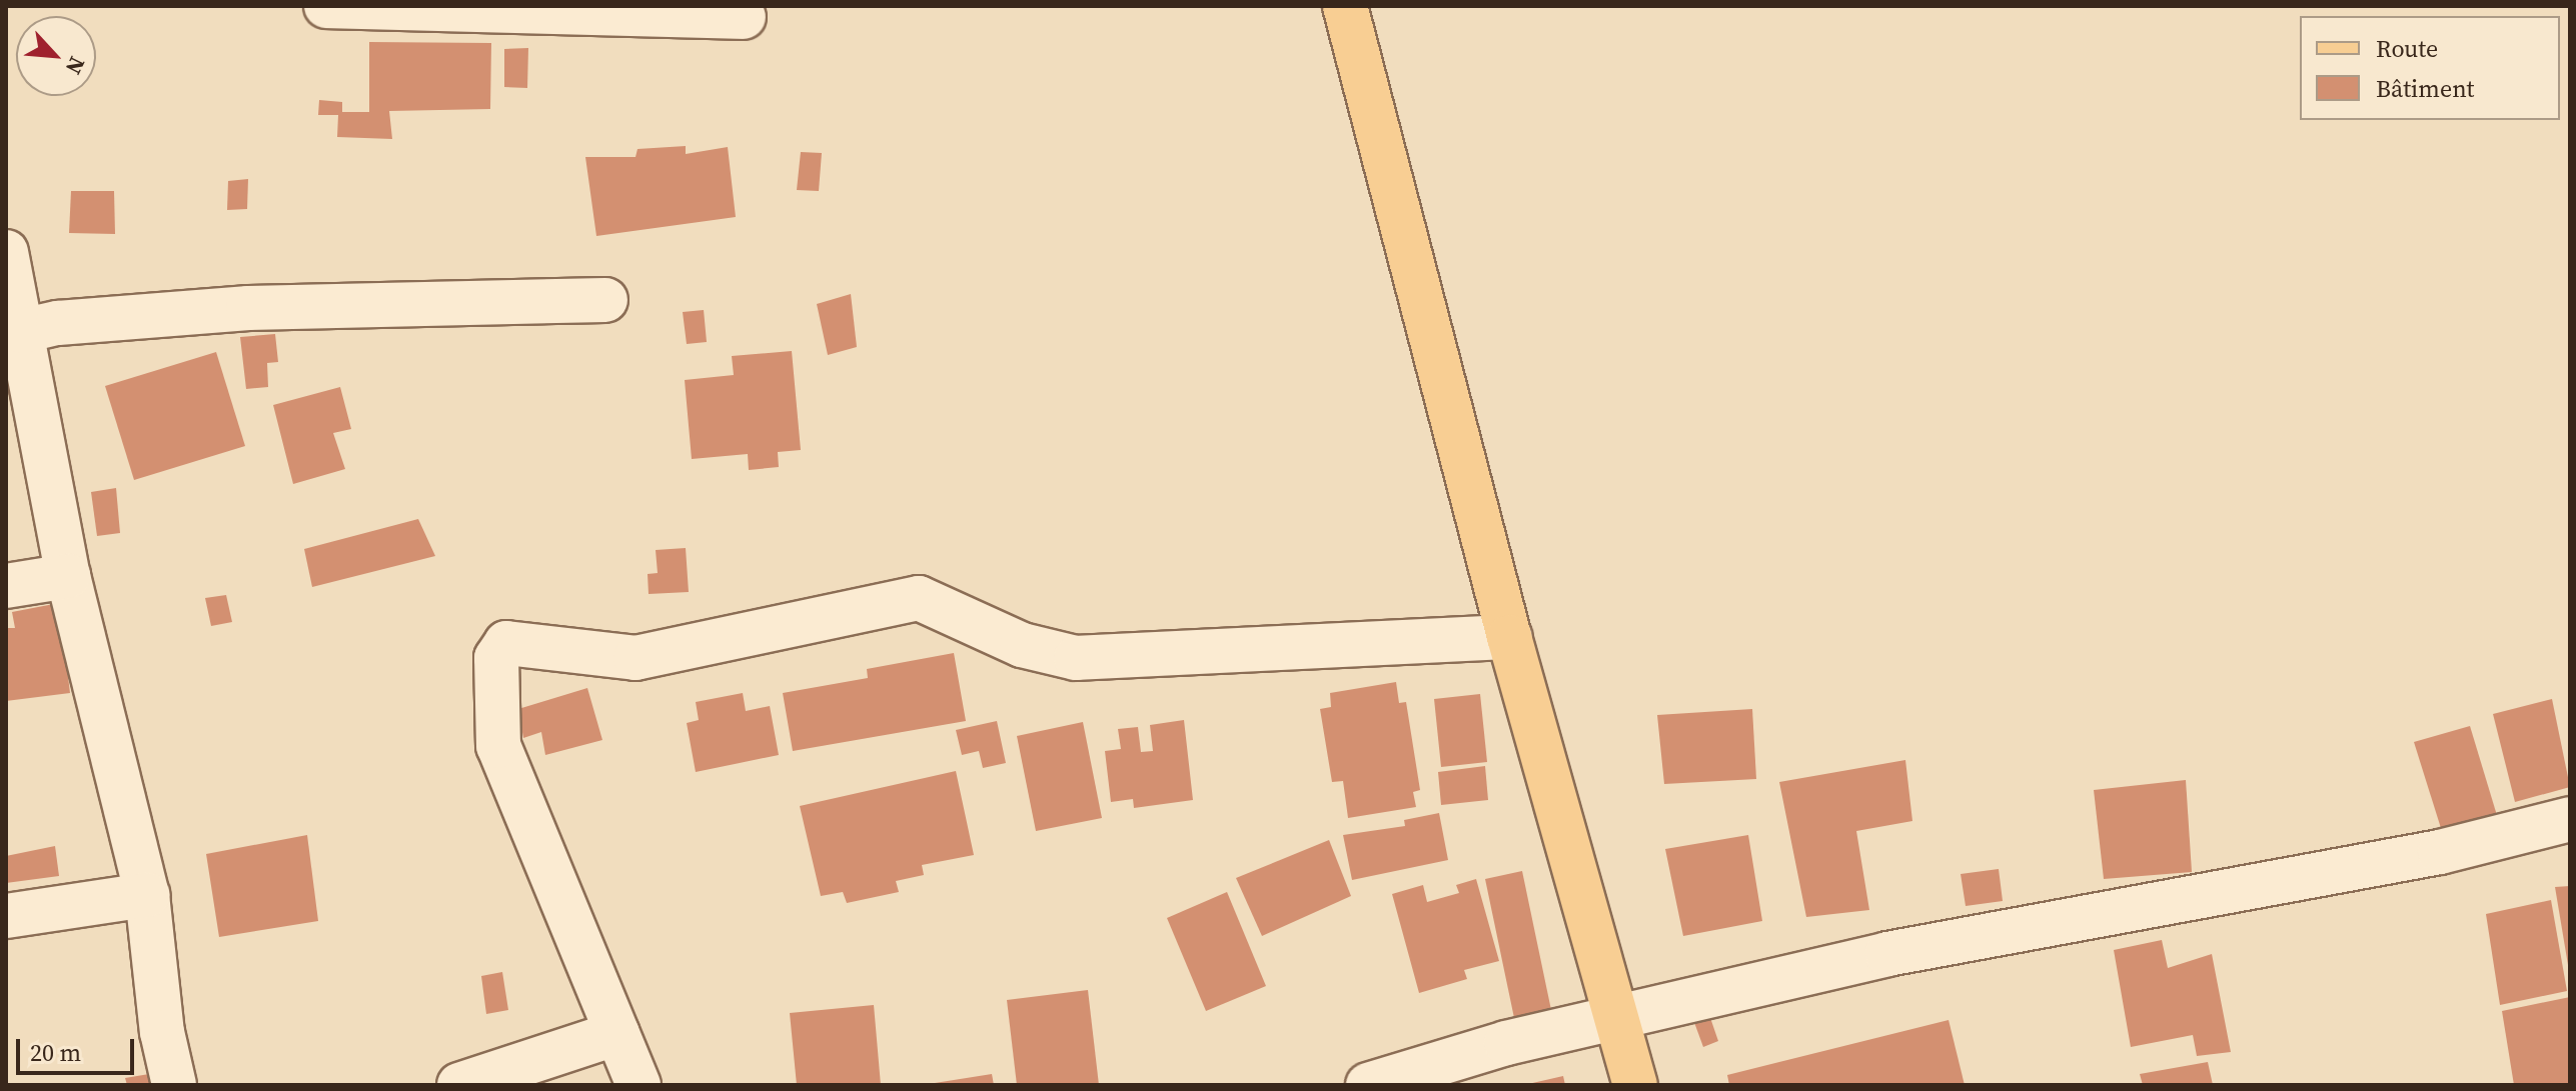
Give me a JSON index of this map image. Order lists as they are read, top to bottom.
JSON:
{
  "legend": ["Route", "Bâtiment"],
  "scale_bar": "20 m",
  "north": "bottom right"
}
